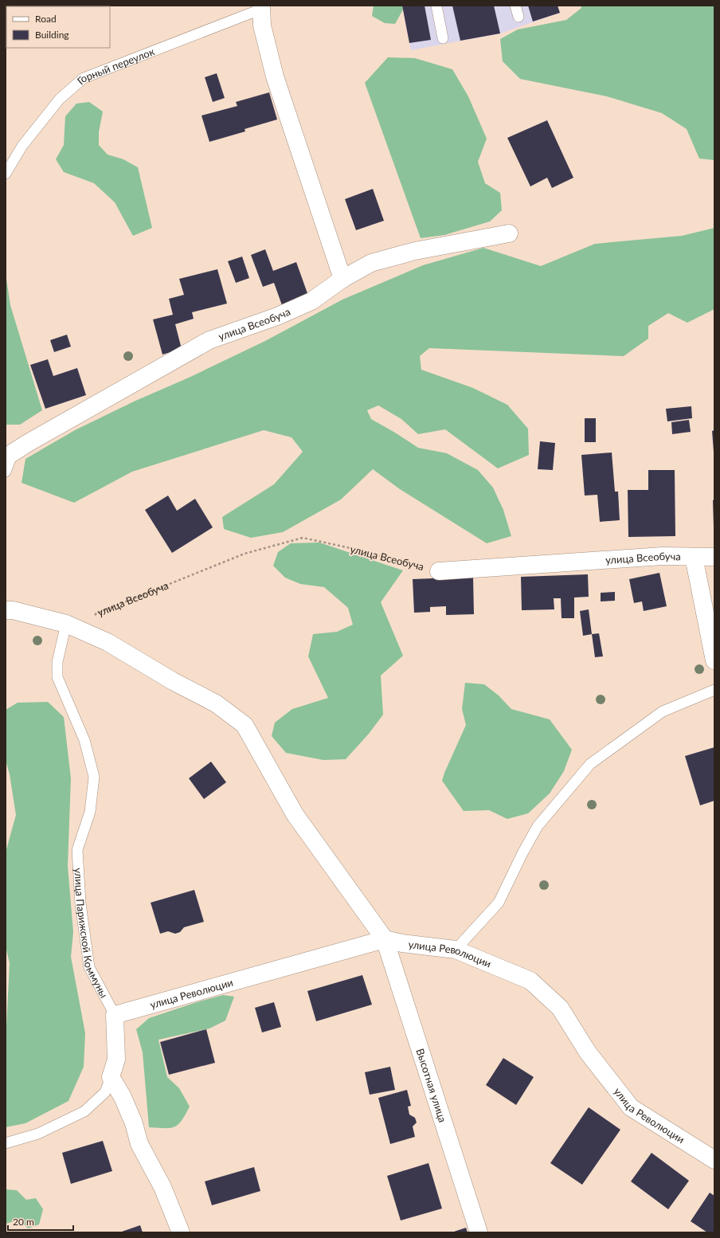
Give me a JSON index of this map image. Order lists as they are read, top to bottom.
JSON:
{
  "streets": {
    "street": [
      "улица Всеобуча",
      "улица Парижской Коммуны",
      "улица Революции",
      "Высотная улица"
    ],
    "lane": ["Горный переулок"]
  },
  "crossings": [
    ["улица Всеобуча", "Высотная улица"],
    ["улица Парижской Коммуны", "улица Революции"],
    ["улица Парижской Коммуны", "Высотная улица"],
    ["улица Революции", "Высотная улица"]
  ],
  "legend": ["Road", "Building"],
  "scale_bar": "20 m"
}
